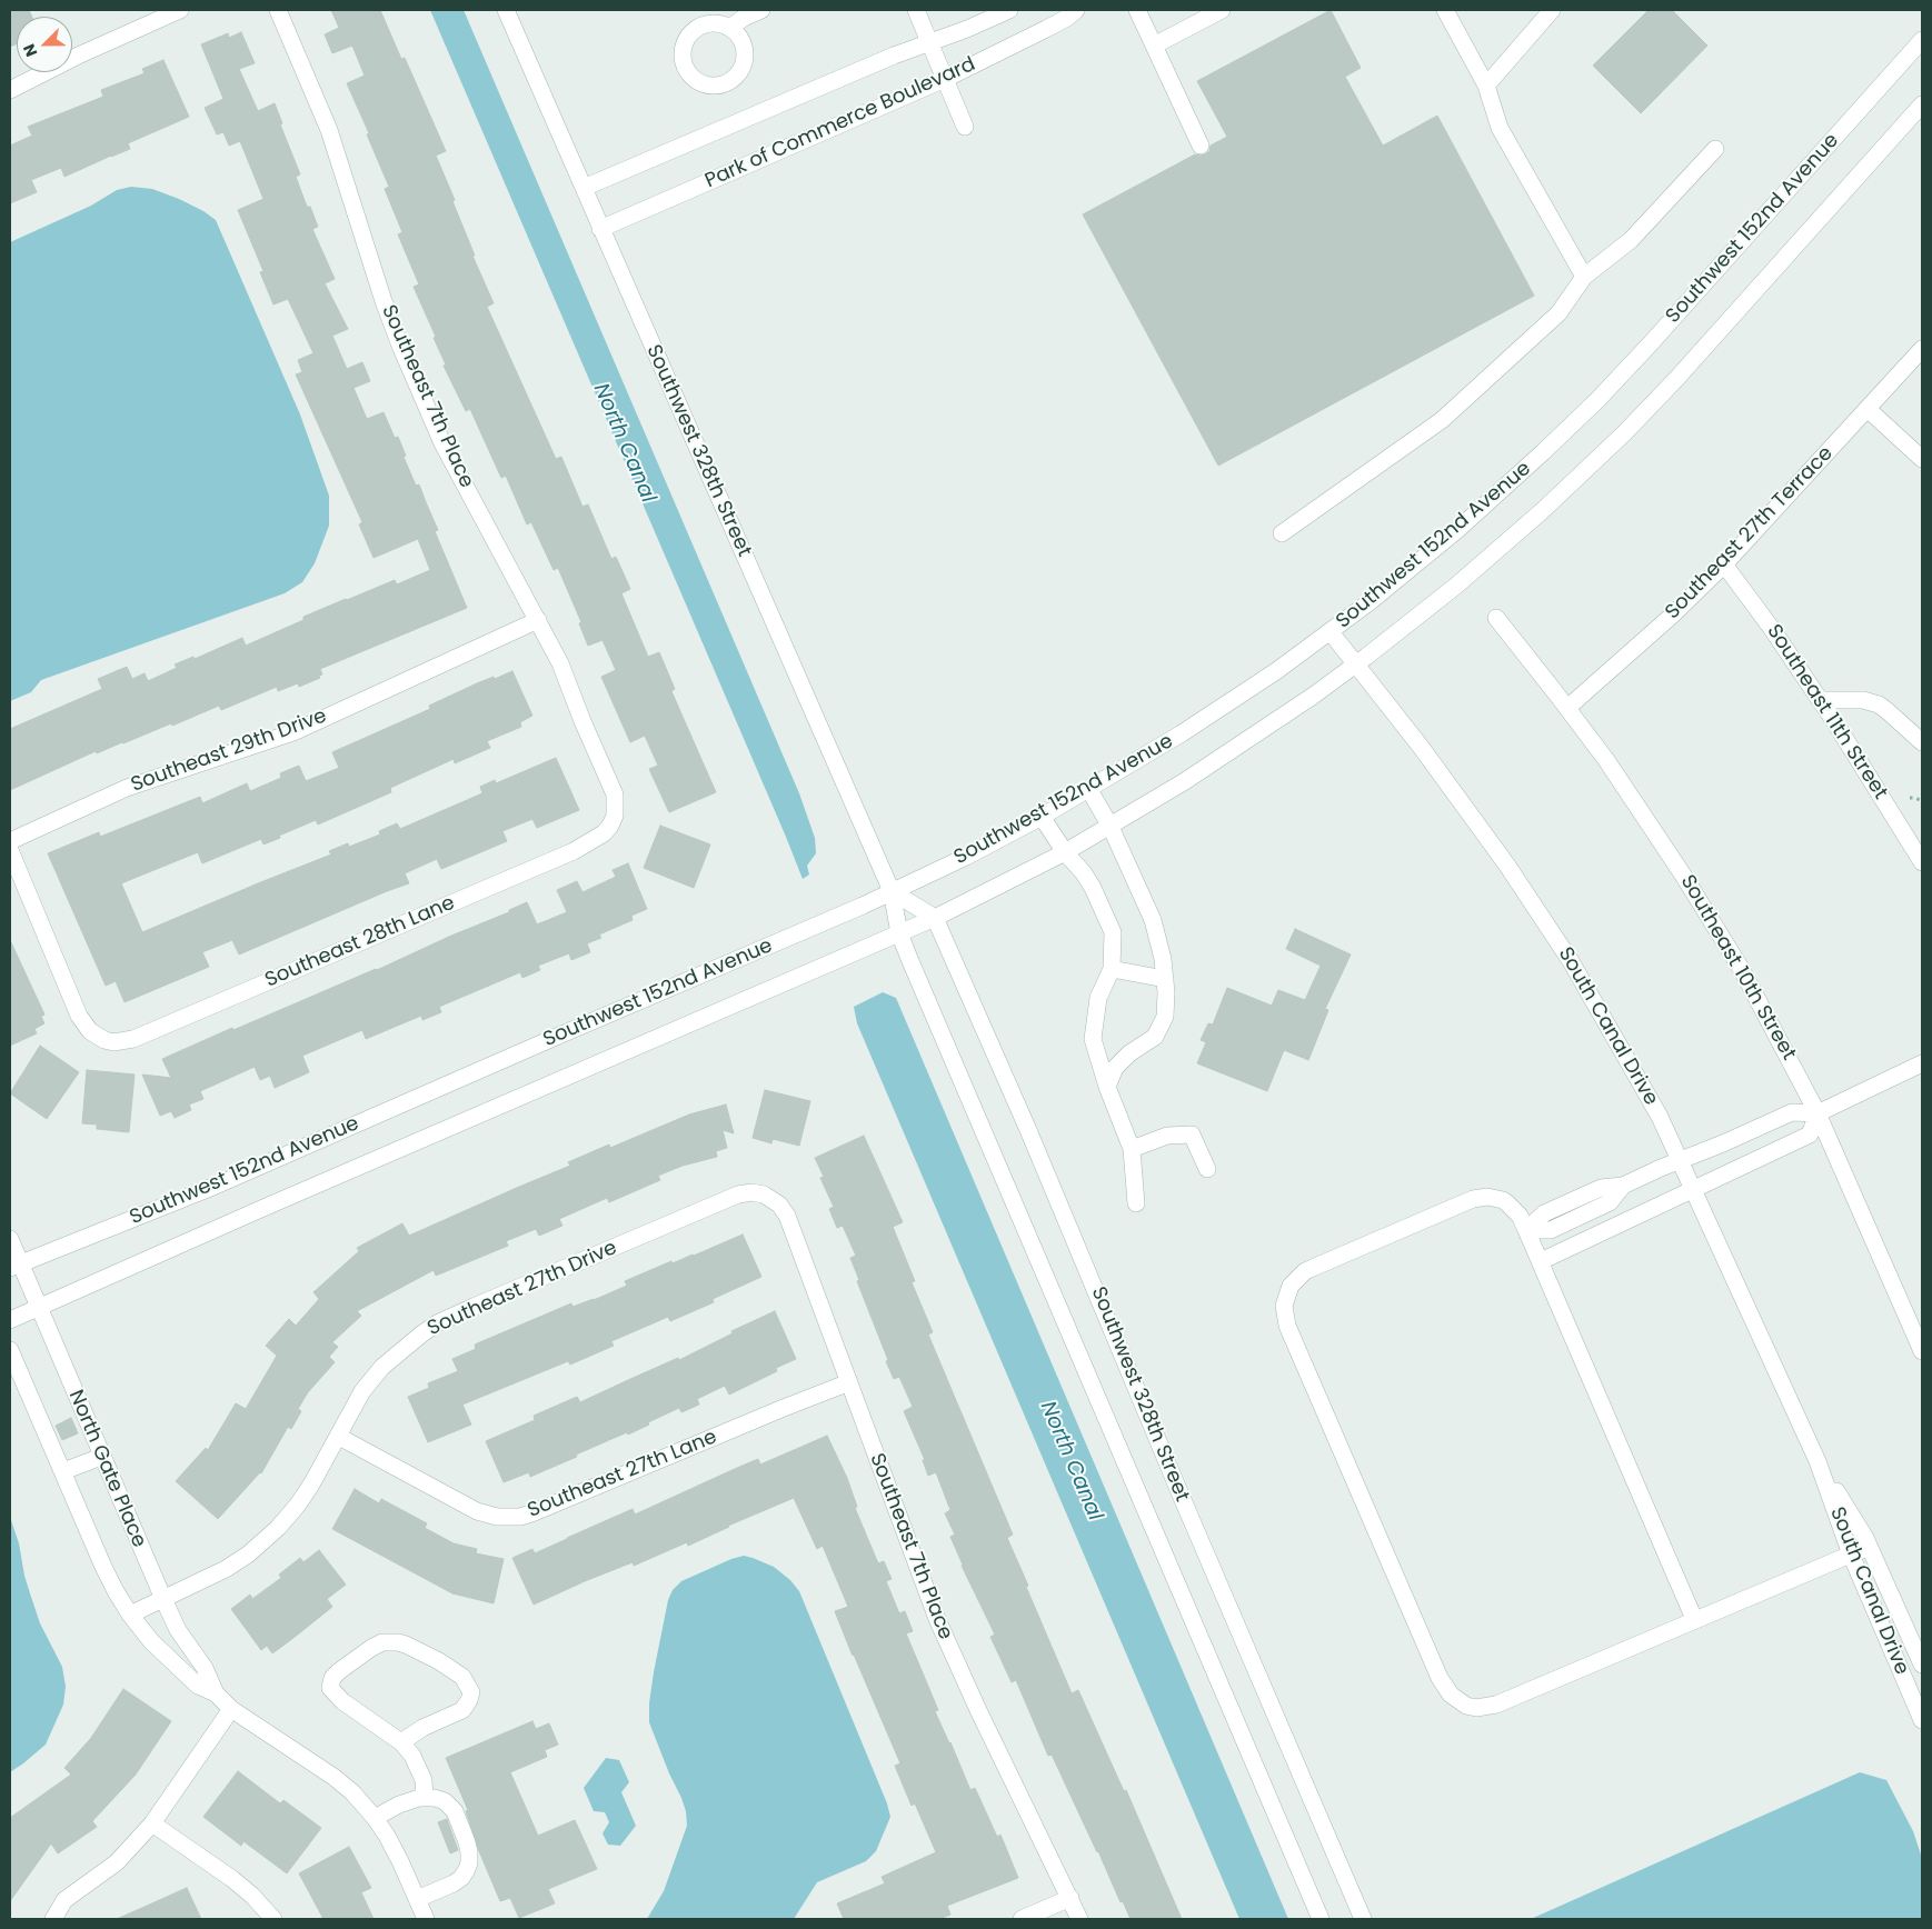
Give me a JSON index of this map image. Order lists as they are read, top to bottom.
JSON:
{
  "streets": {
    "street": [
      "Park of Commerce Boulevard",
      "Southwest 152nd Avenue",
      "Southeast 7th Place",
      "Southwest 328th Street",
      "Southeast 27th Terrace",
      "Southeast 11th Street",
      "Southeast 29th Drive",
      "Southeast 28th Lane",
      "Southeast 10th Street",
      "South Canal Drive",
      "Southeast 27th Drive",
      "North Gate Place",
      "Southeast 27th Lane"
    ]
  },
  "crossings": [
    ["Park of Commerce Boulevard", "Southwest 328th Street"],
    ["Southwest 152nd Avenue", "Southwest 328th Street"],
    ["Southwest 152nd Avenue", "South Canal Drive"],
    ["Southwest 152nd Avenue", "North Gate Place"],
    ["Southeast 7th Place", "Southeast 29th Drive"],
    ["Southeast 7th Place", "Southeast 28th Lane"],
    ["Southeast 7th Place", "Southeast 27th Drive"],
    ["Southeast 7th Place", "Southeast 27th Lane"],
    ["Southeast 27th Terrace", "Southeast 11th Street"],
    ["Southeast 27th Terrace", "Southeast 10th Street"],
    ["Southeast 27th Drive", "North Gate Place"],
    ["Southeast 27th Drive", "Southeast 27th Lane"]
  ],
  "water": ["North Canal"],
  "north": "bottom left"
}
